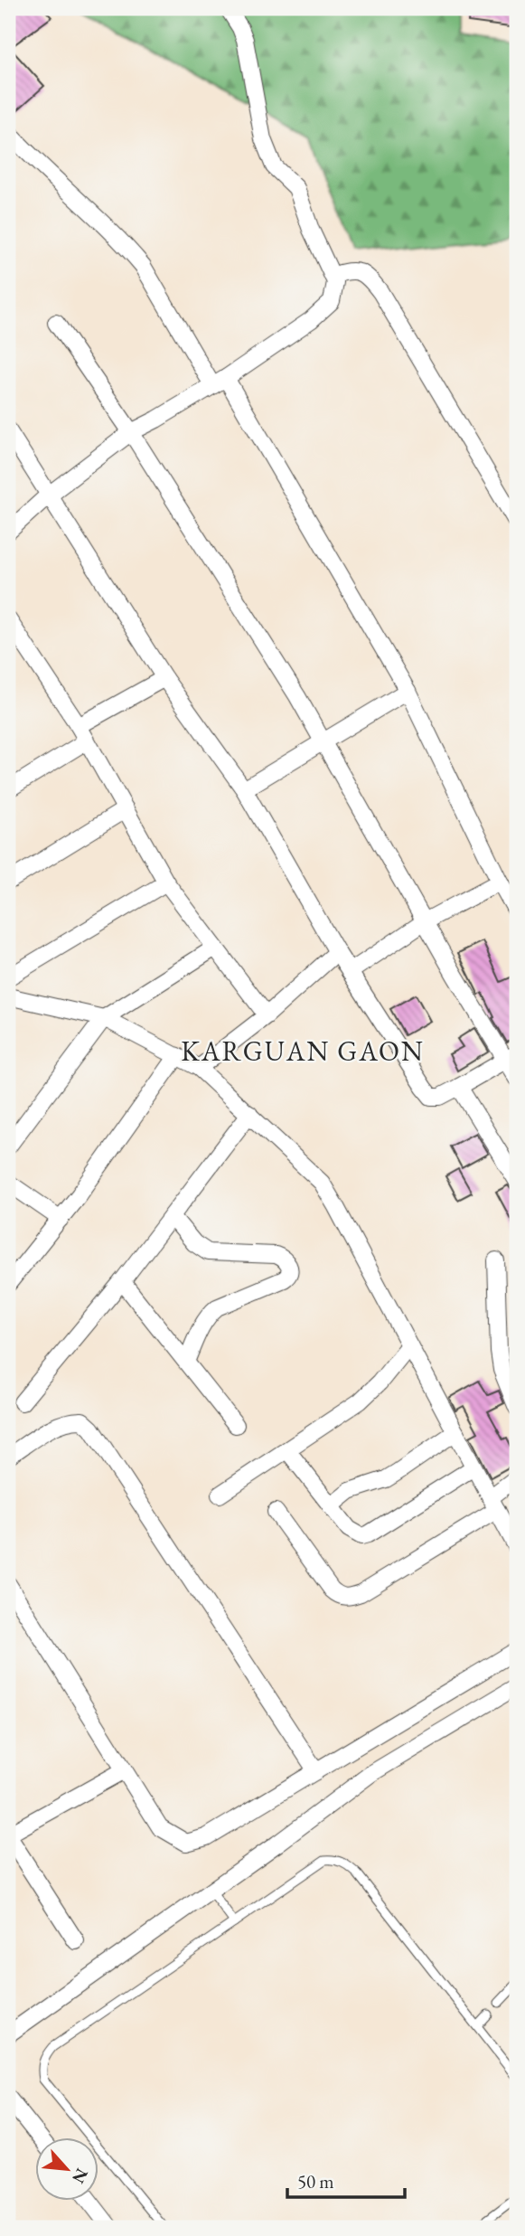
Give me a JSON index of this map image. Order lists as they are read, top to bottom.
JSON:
{
  "districts": ["KARGUAN GAON"],
  "scale_bar": "50 m",
  "north": "bottom right"
}
